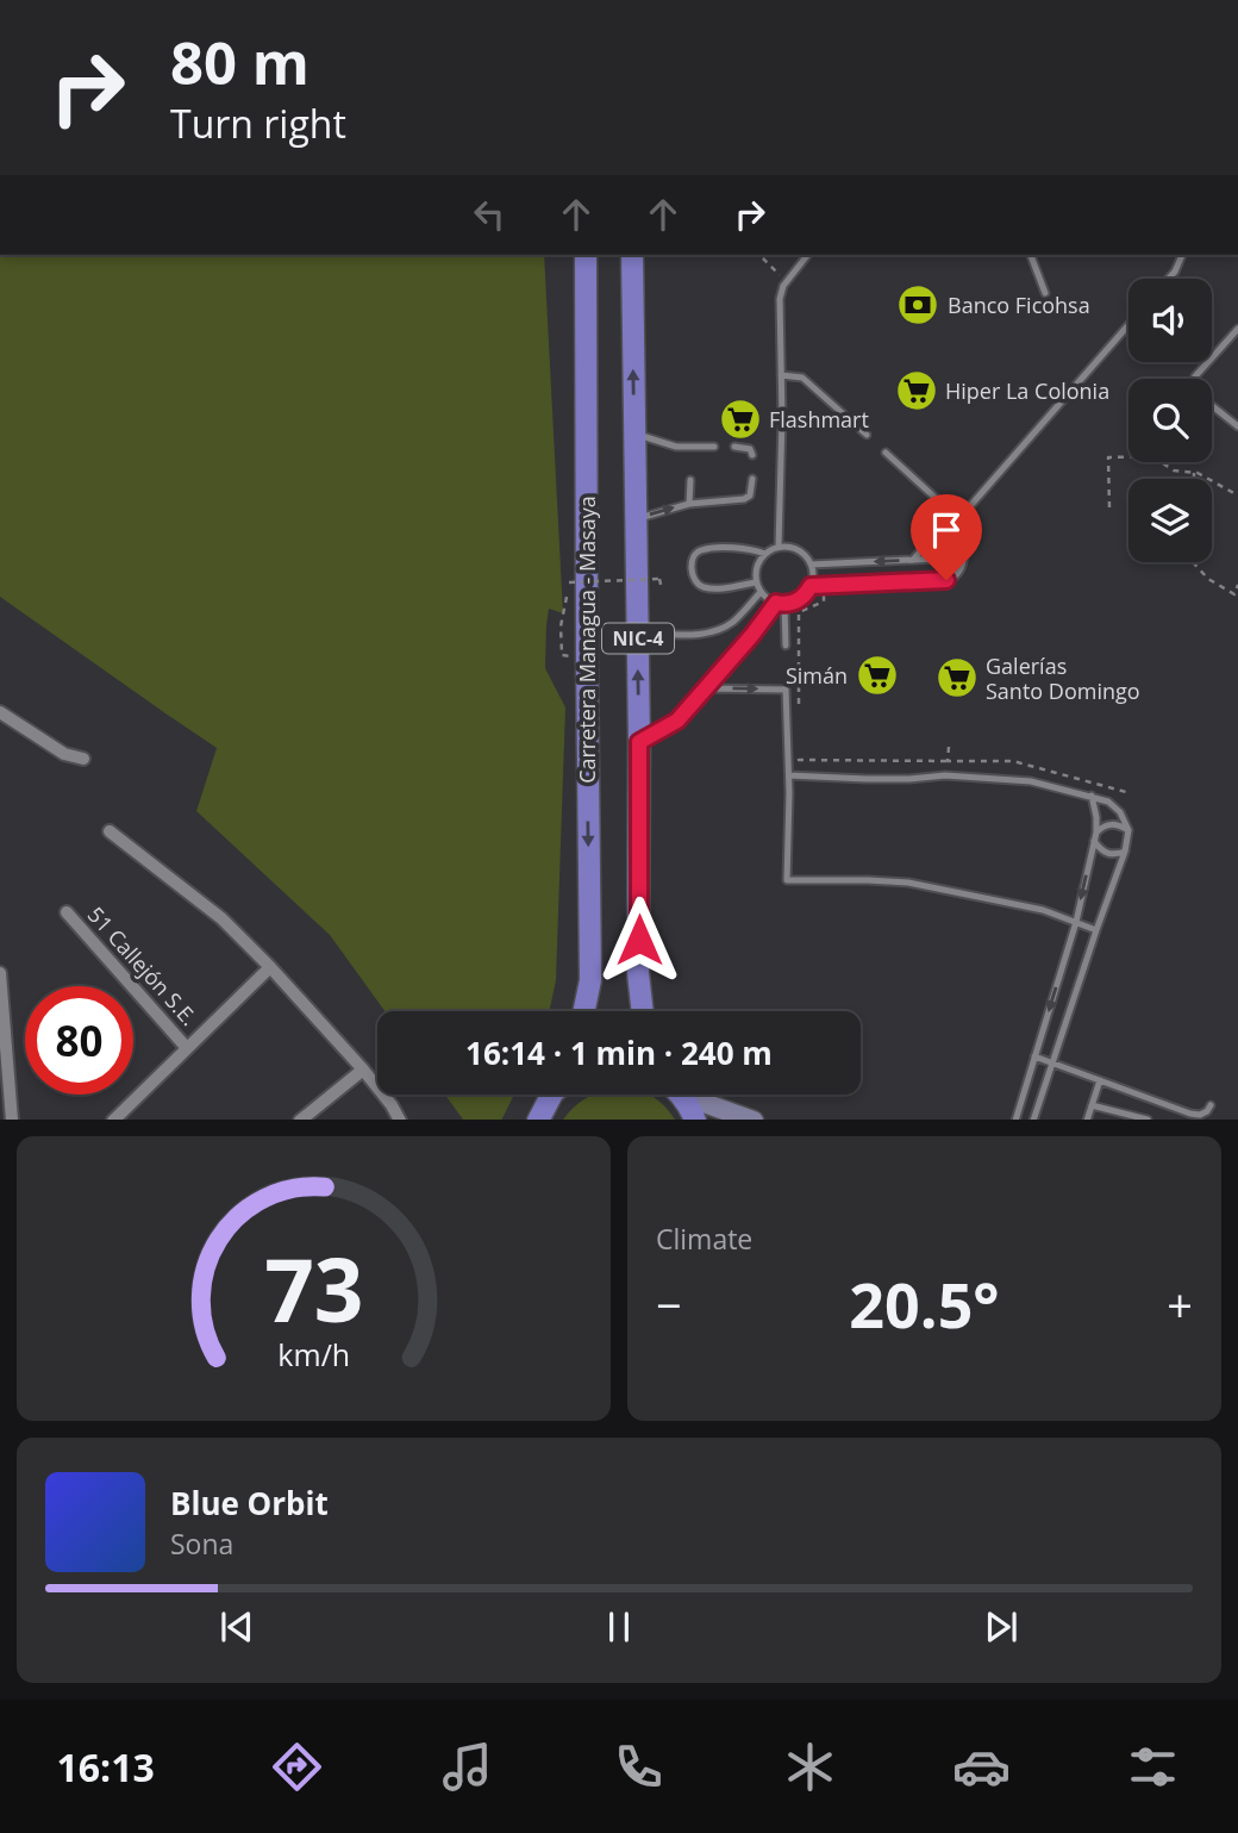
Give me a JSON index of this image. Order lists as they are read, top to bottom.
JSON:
{
  "streets": {
    "highway": ["NIC-4", "Carretera Managua - Masaya"],
    "street": ["51 Callejón S.E."]
  },
  "places": {
    "bank": ["Banco Ficohsa"],
    "supermarket": [
      "Hiper La Colonia",
      "Flashmart",
      "Simán",
      "Galerías Santo Domingo"
    ]
  },
  "page": {
    "turn": ["80 m", "Turn right"],
    "limit": "80",
    "trip": "16:14 · 1 min · 240 m",
    "tile": "Climate",
    "heat": ["−", "20.5°", "+"],
    "song": ["Blue Orbit", "Sona"],
    "tabs": "16:13",
    "gauge": ["73", "km/h"]
  }
}
